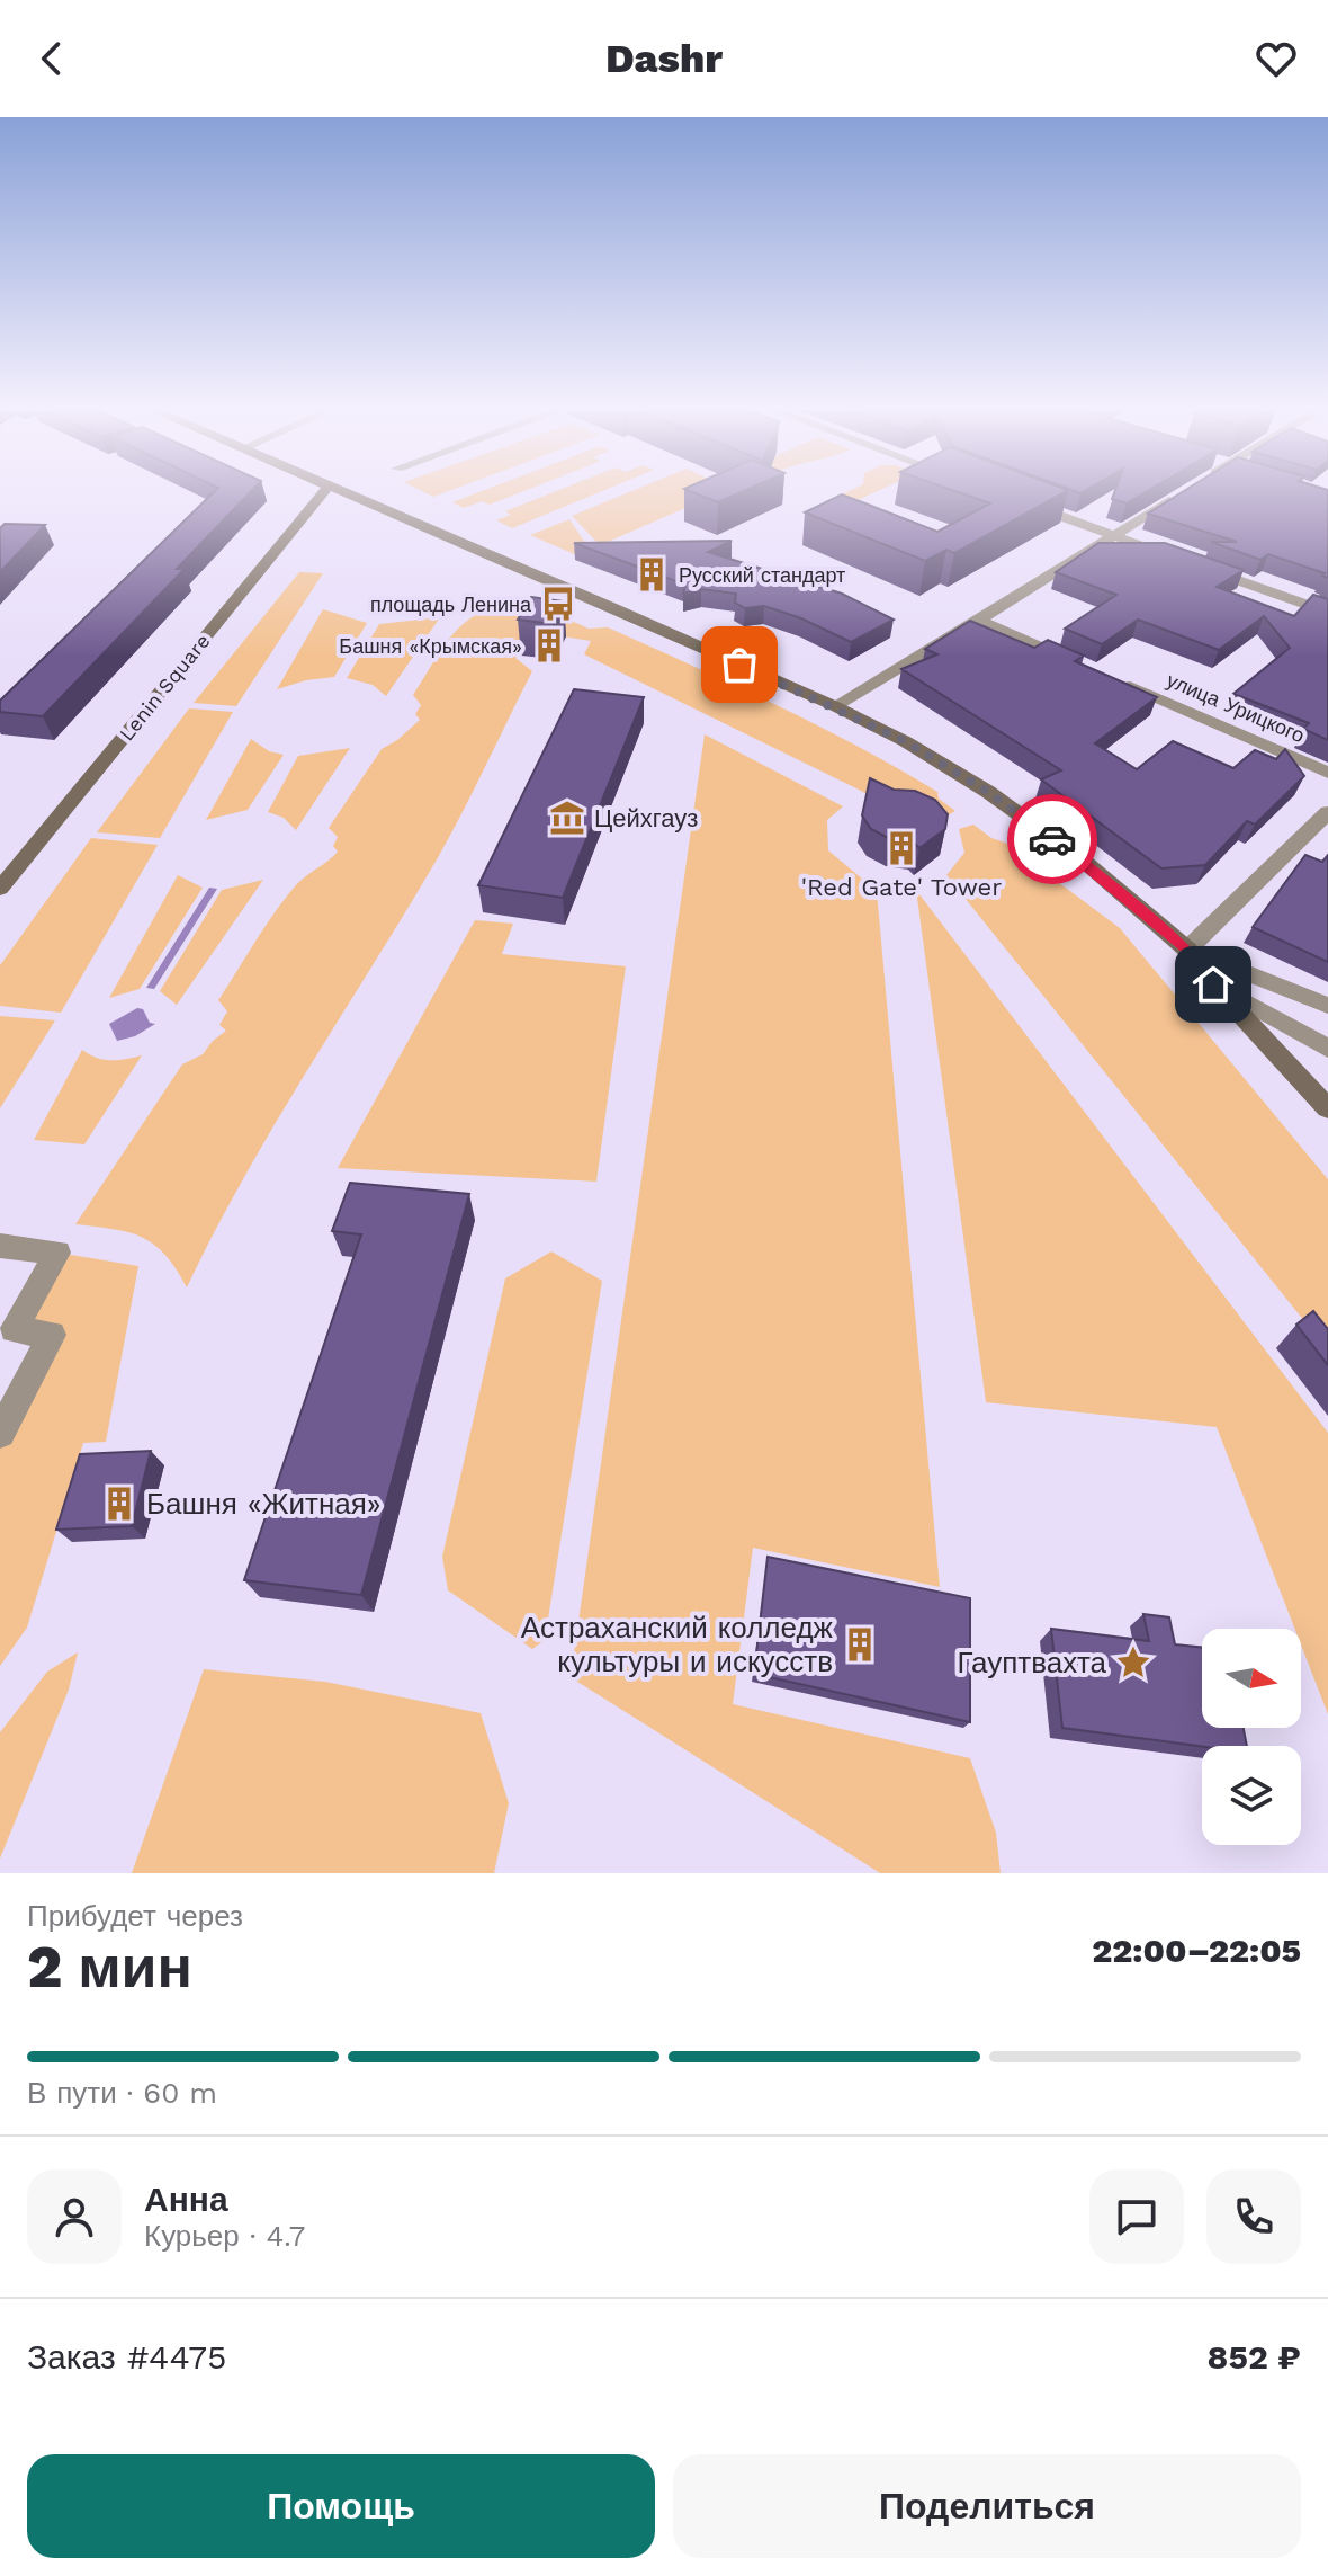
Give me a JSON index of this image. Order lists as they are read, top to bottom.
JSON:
{
  "streets": {
    "main road": ["Lenin Square"],
    "street": ["улица Урицкого"]
  },
  "places": {
    "building": [
      "Русский стандарт",
      "Башня «Крымская»",
      "'Red Gate' Tower",
      "Башня «Житная»",
      "Астраханский колледж культуры и искусств"
    ],
    "bus stop": ["площадь Ленина"],
    "museum": ["Цейхгауз"],
    "place": ["Гауптвахта"]
  },
  "north": "right",
  "page": {
    "header": "Dashr",
    "heading": ["2 мин", "Прибудет через", "22:00–22:05"],
    "panel": [
      "Анна",
      "Курьер · 4.7",
      "Заказ #4475",
      "852 ₽"
    ],
    "bar": "В пути · 60 m",
    "buttons": ["Помощь", "Поделиться"]
  }
}
